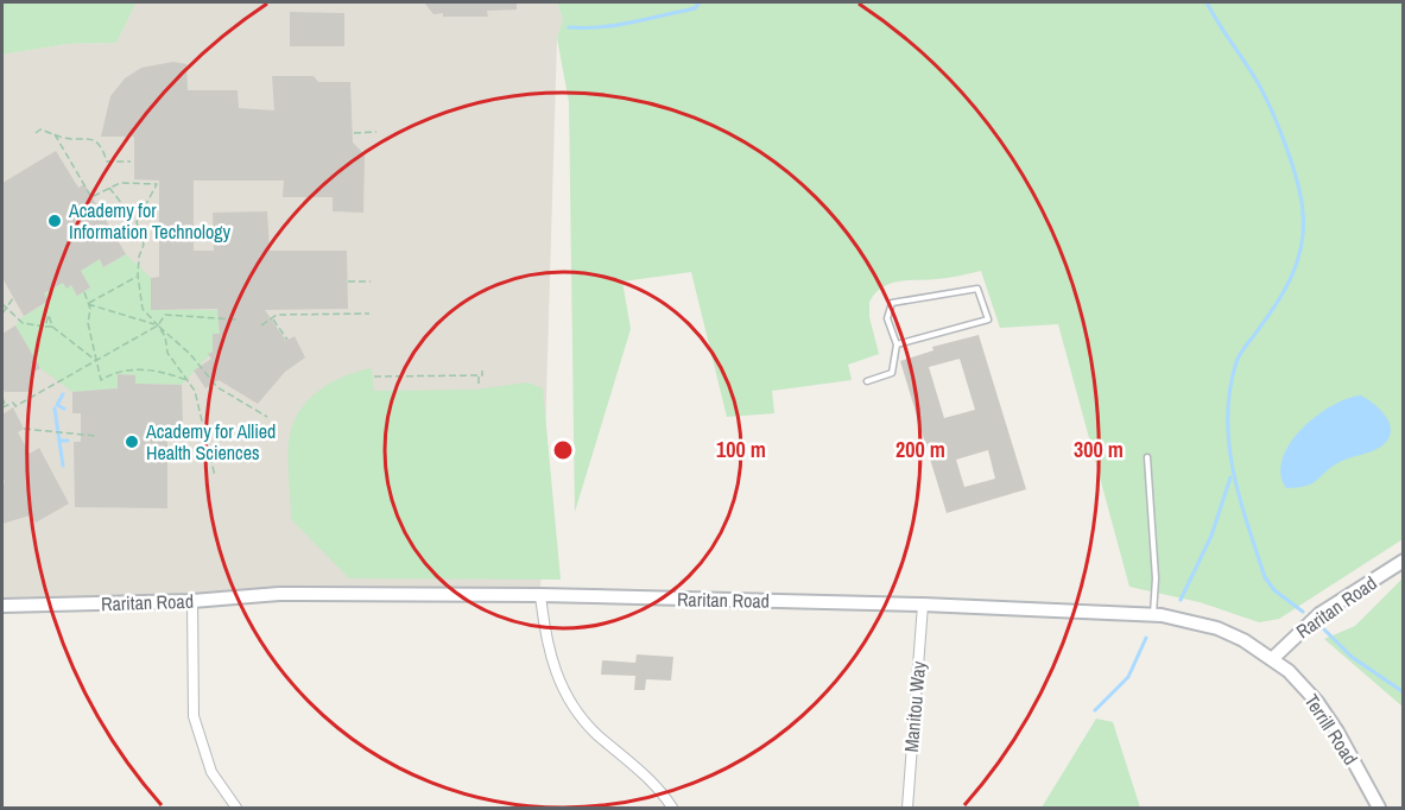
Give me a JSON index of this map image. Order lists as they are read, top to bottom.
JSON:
{
  "streets": {
    "street": ["Raritan Road", "Manitou Way", "Terrill Road"]
  },
  "crossings": [
    ["Raritan Road", "Manitou Way"],
    ["Raritan Road", "Terrill Road"]
  ],
  "places": ["Academy for Information Technology", "Academy for Allied Health Sciences"],
  "rings": ["100 m", "200 m", "300 m"]
}
